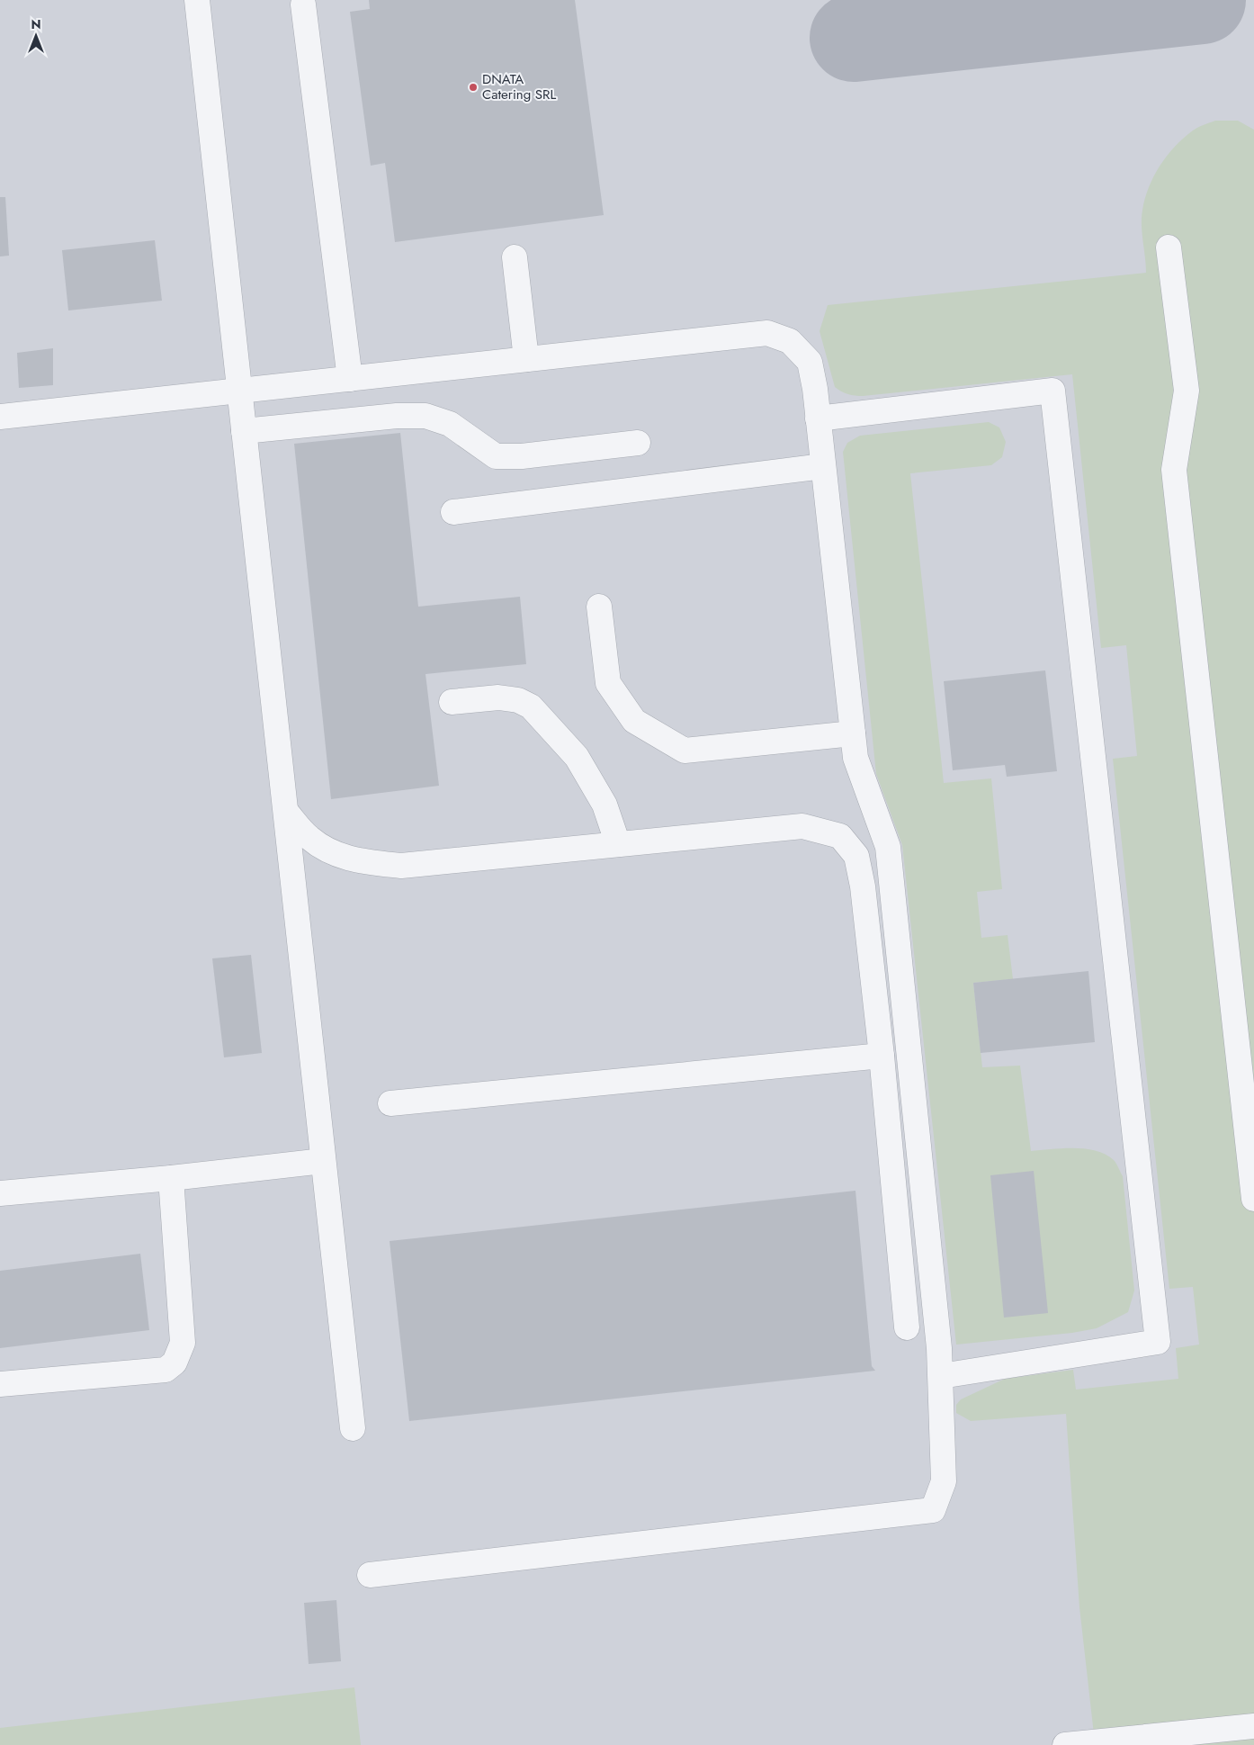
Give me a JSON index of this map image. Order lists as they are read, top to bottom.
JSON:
{
  "places": ["DNATA Catering SRL"],
  "north": "top"
}
